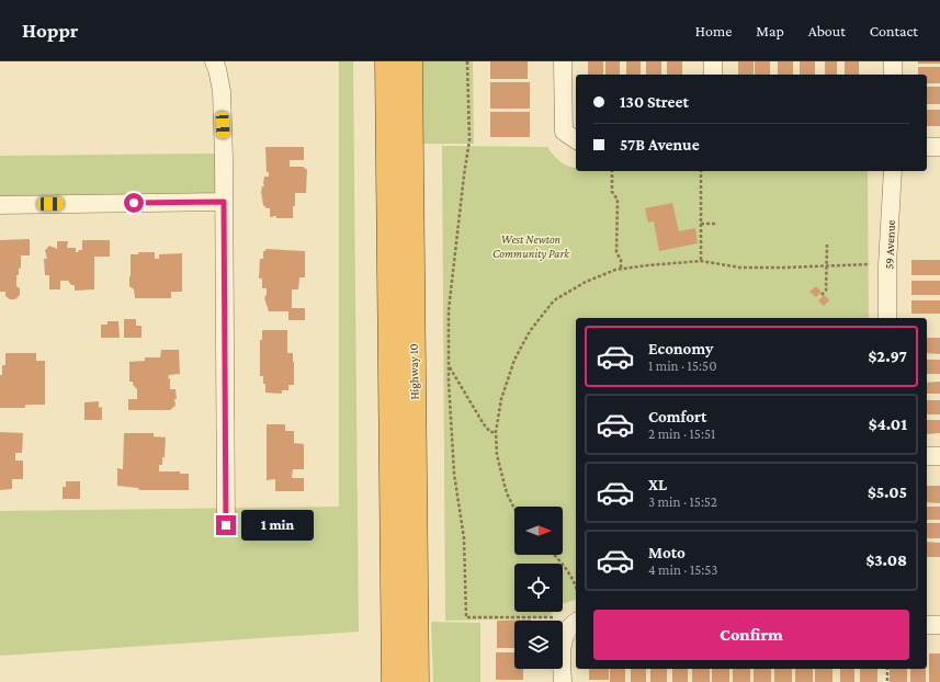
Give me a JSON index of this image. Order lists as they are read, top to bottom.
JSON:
{
  "streets": {
    "highway": ["Highway 10"],
    "street": ["59 Avenue"]
  },
  "parks": ["West Newton Community Park"],
  "north": "right",
  "page": {
    "header": "Hoppr",
    "nav": [
      "Home",
      "Map",
      "About",
      "Contact"
    ],
    "banner": ["130 Street", "57B Avenue"],
    "list": [
      {
        "name": "Economy",
        "note": "1 min · 15:50",
        "value": "$2.97"
      },
      {
        "name": "Comfort",
        "note": "2 min · 15:51",
        "value": "$4.01"
      },
      {
        "name": "XL",
        "note": "3 min · 15:52",
        "value": "$5.05"
      },
      {
        "name": "Moto",
        "note": "4 min · 15:53",
        "value": "$3.08"
      }
    ],
    "bubble": "1 min",
    "buttons": "Confirm"
  }
}
